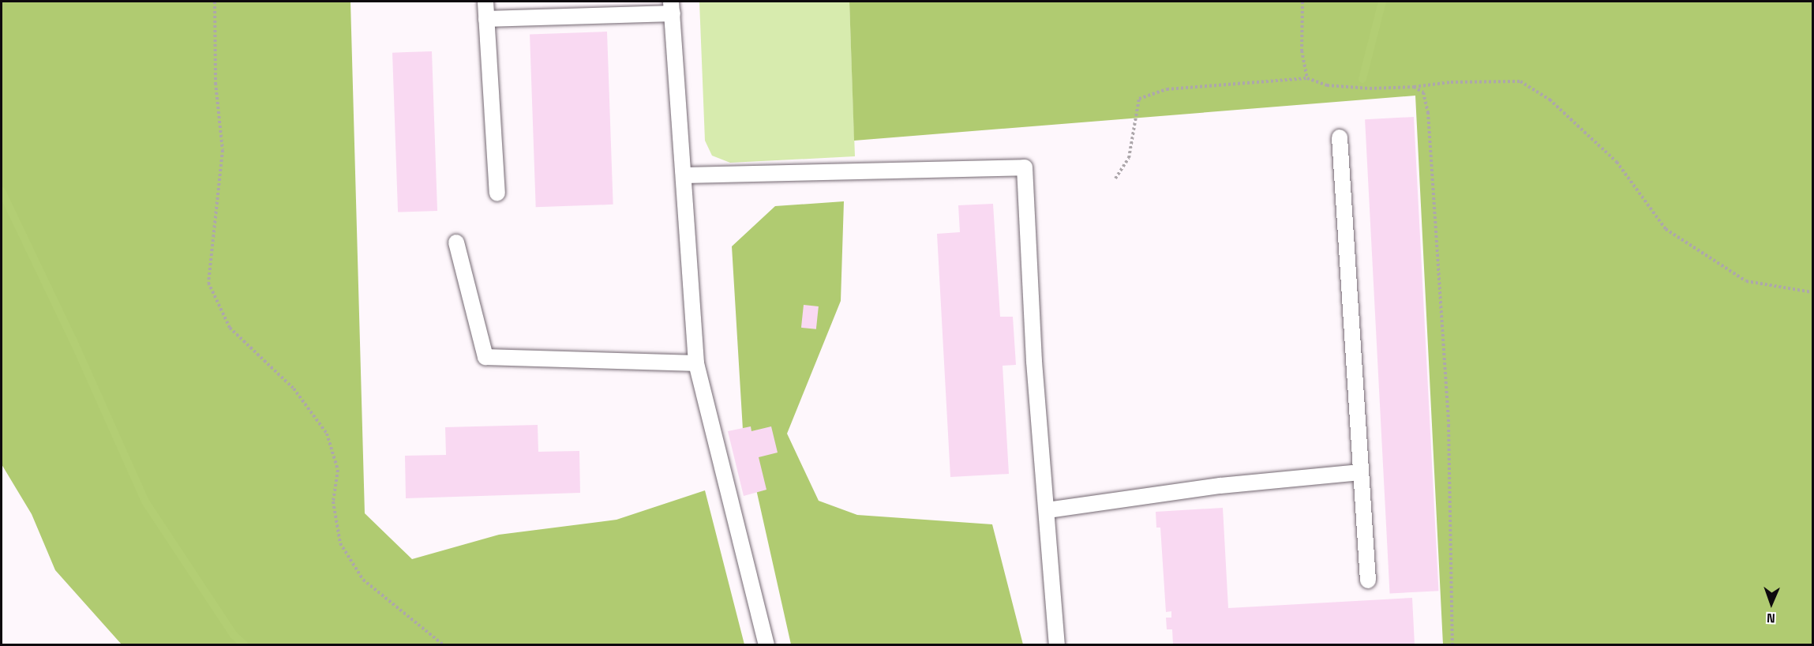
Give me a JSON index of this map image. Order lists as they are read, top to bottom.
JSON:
{
  "north": "bottom"
}
